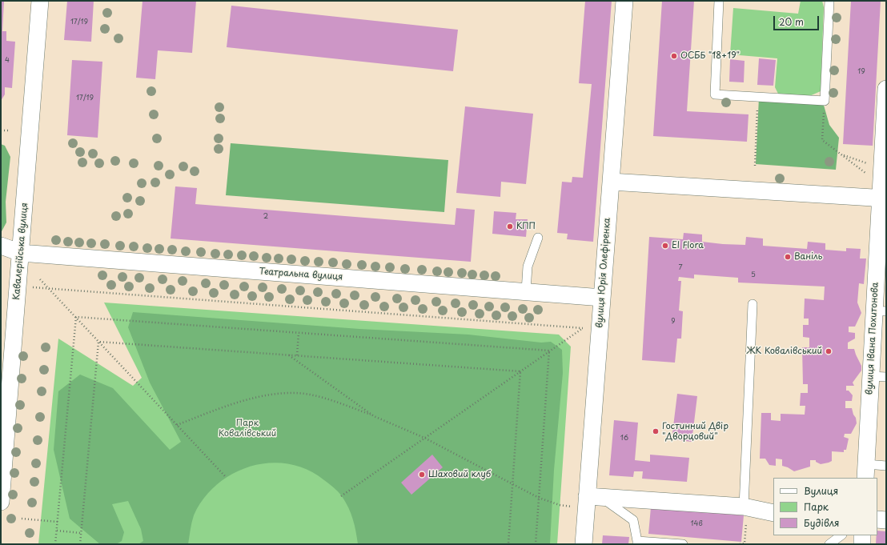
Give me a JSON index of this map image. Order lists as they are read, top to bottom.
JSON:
{
  "streets": {
    "street": [
      "Кавалерійська вулиця",
      "вулиця Юрія Олефіренка",
      "Театральна вулиця",
      "вулиця Івана Похитонова"
    ]
  },
  "crossings": [
    ["Кавалерійська вулиця", "Театральна вулиця"],
    ["вулиця Юрія Олефіренка", "Театральна вулиця"]
  ],
  "parks": ["Парк Ковалівський"],
  "places": [
    "ОСББ \"18+19\"",
    "КПП",
    "El Flora",
    "Ваніль",
    "ЖК Ковалівський",
    "Гостинний Двір \"Дворцовий\"",
    "Шаховий клуб"
  ],
  "house_numbers": [
    "17/19",
    "4",
    "19",
    "17/19",
    "2",
    "7",
    "5",
    "9",
    "16",
    "14в"
  ],
  "legend": ["Вулиця", "Парк", "Будівля"],
  "scale_bar": "20 m"
}
